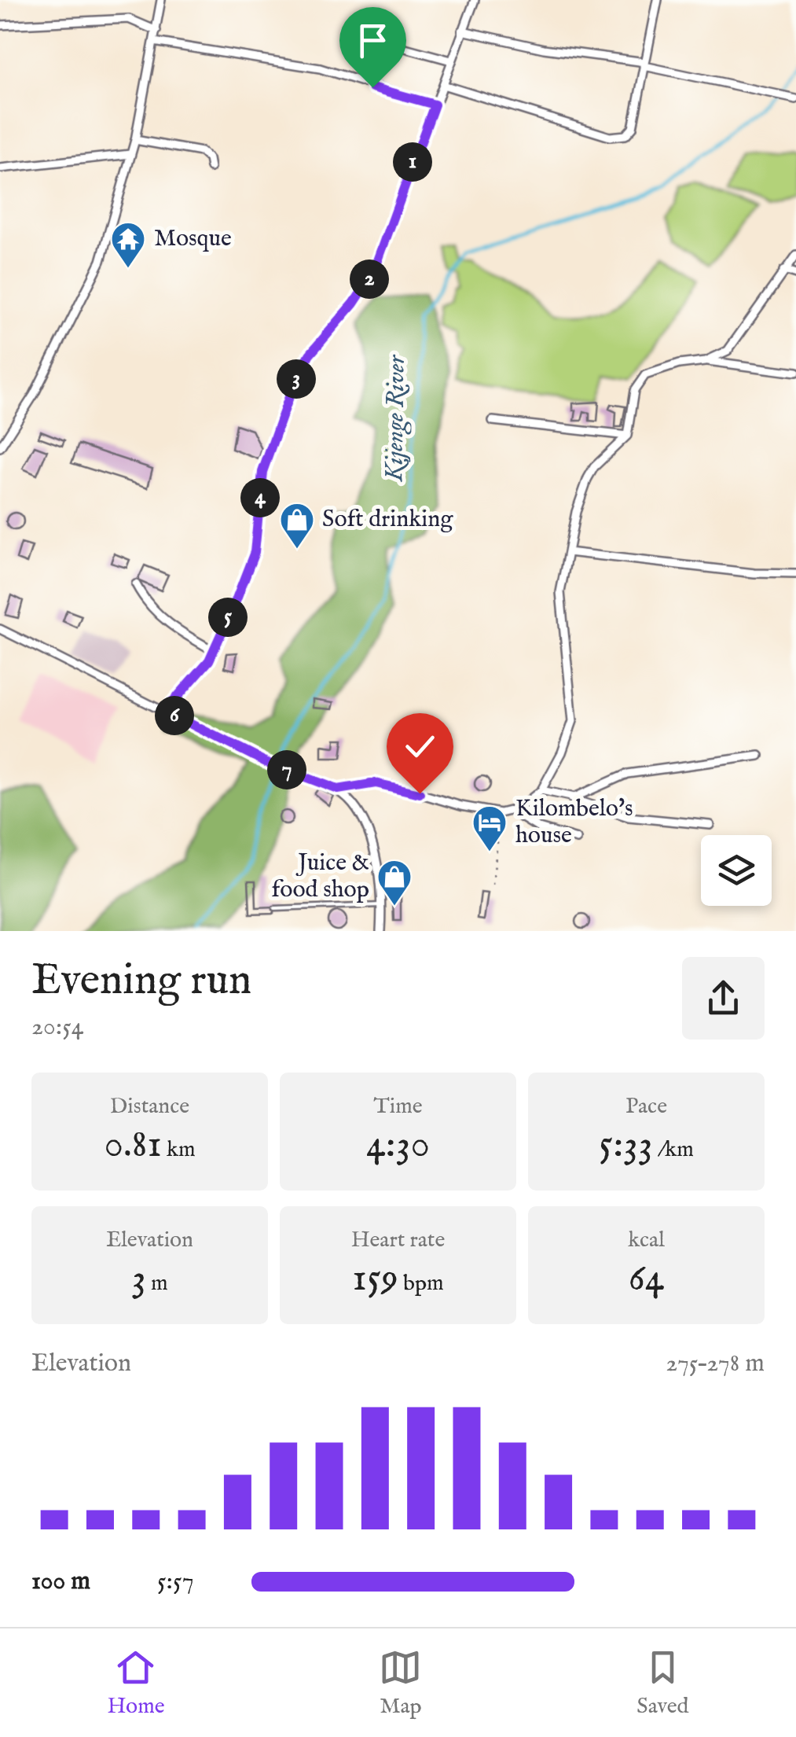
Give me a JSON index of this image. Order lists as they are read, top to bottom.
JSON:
{
  "water": ["Kijenge River"],
  "places": {
    "temple": ["Mosque"],
    "shop": ["Soft drinking", "Juice & food shop"],
    "hotel": ["Kilombelo's house"]
  },
  "page": {
    "pins": [
      "1",
      "2",
      "3",
      "4",
      "5",
      "6",
      "7"
    ],
    "heading": ["Evening run", "20:54"],
    "stats": [
      ["Distance", "0.81 km"],
      ["Time", "4:30"],
      ["Pace", "5:33 /km"],
      ["Elevation", "3 m"],
      ["Heart rate", "159 bpm"],
      ["kcal", "64"]
    ],
    "chart": ["Elevation", "275–278 m"],
    "list": [
      {
        "name": "100 m",
        "note": "5:57"
      }
    ],
    "tabs": ["Home", "Map", "Saved"]
  }
}
